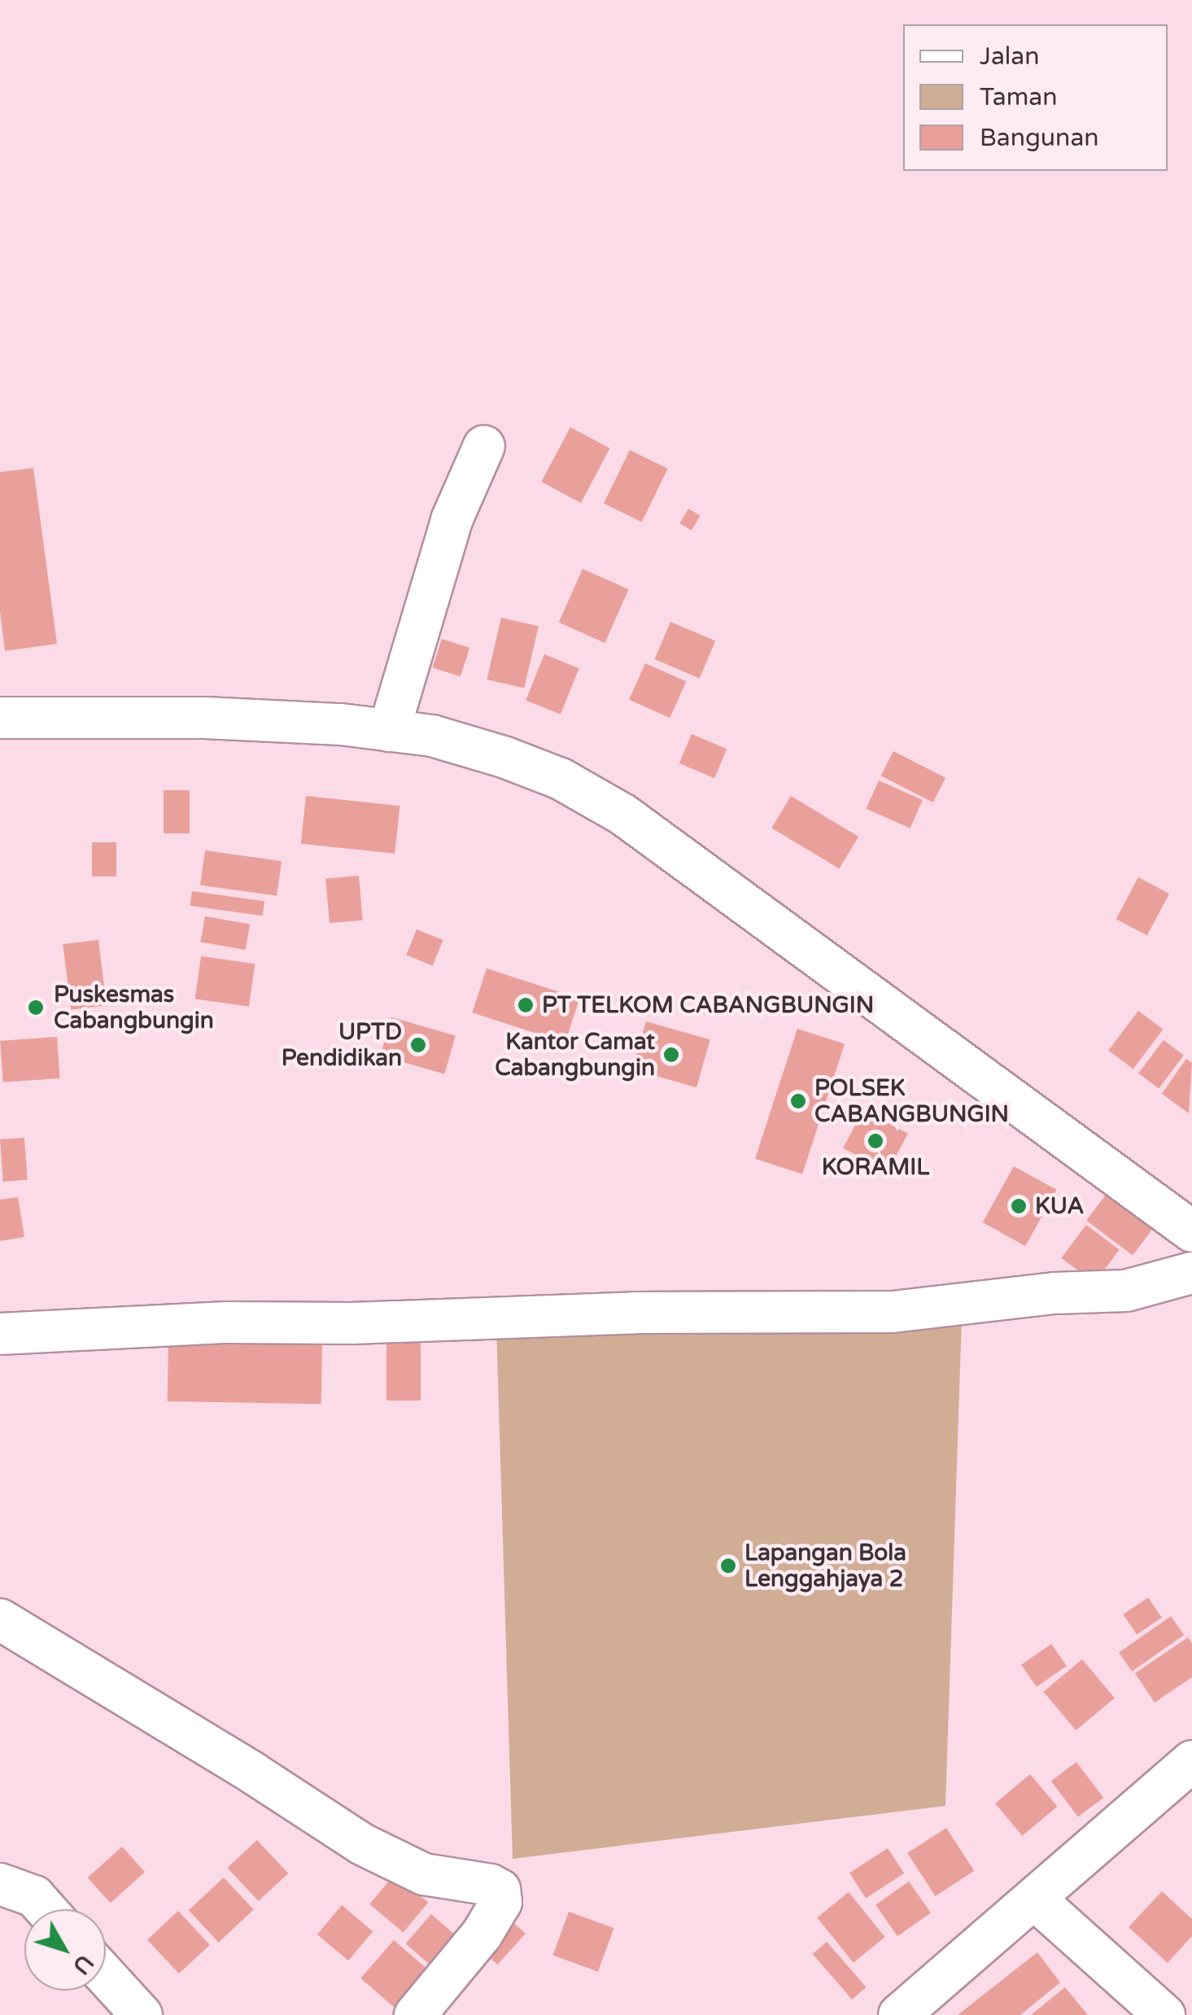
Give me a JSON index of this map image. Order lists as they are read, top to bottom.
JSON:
{
  "places": [
    "PT TELKOM CABANGBUNGIN",
    "Puskesmas Cabangbungin",
    "UPTD Pendidikan",
    "Kantor Camat Cabangbungin",
    "POLSEK CABANGBUNGIN",
    "KORAMIL",
    "KUA",
    "Lapangan Bola Lenggahjaya 2"
  ],
  "legend": ["Jalan", "Taman", "Bangunan"],
  "north": "bottom right"
}
